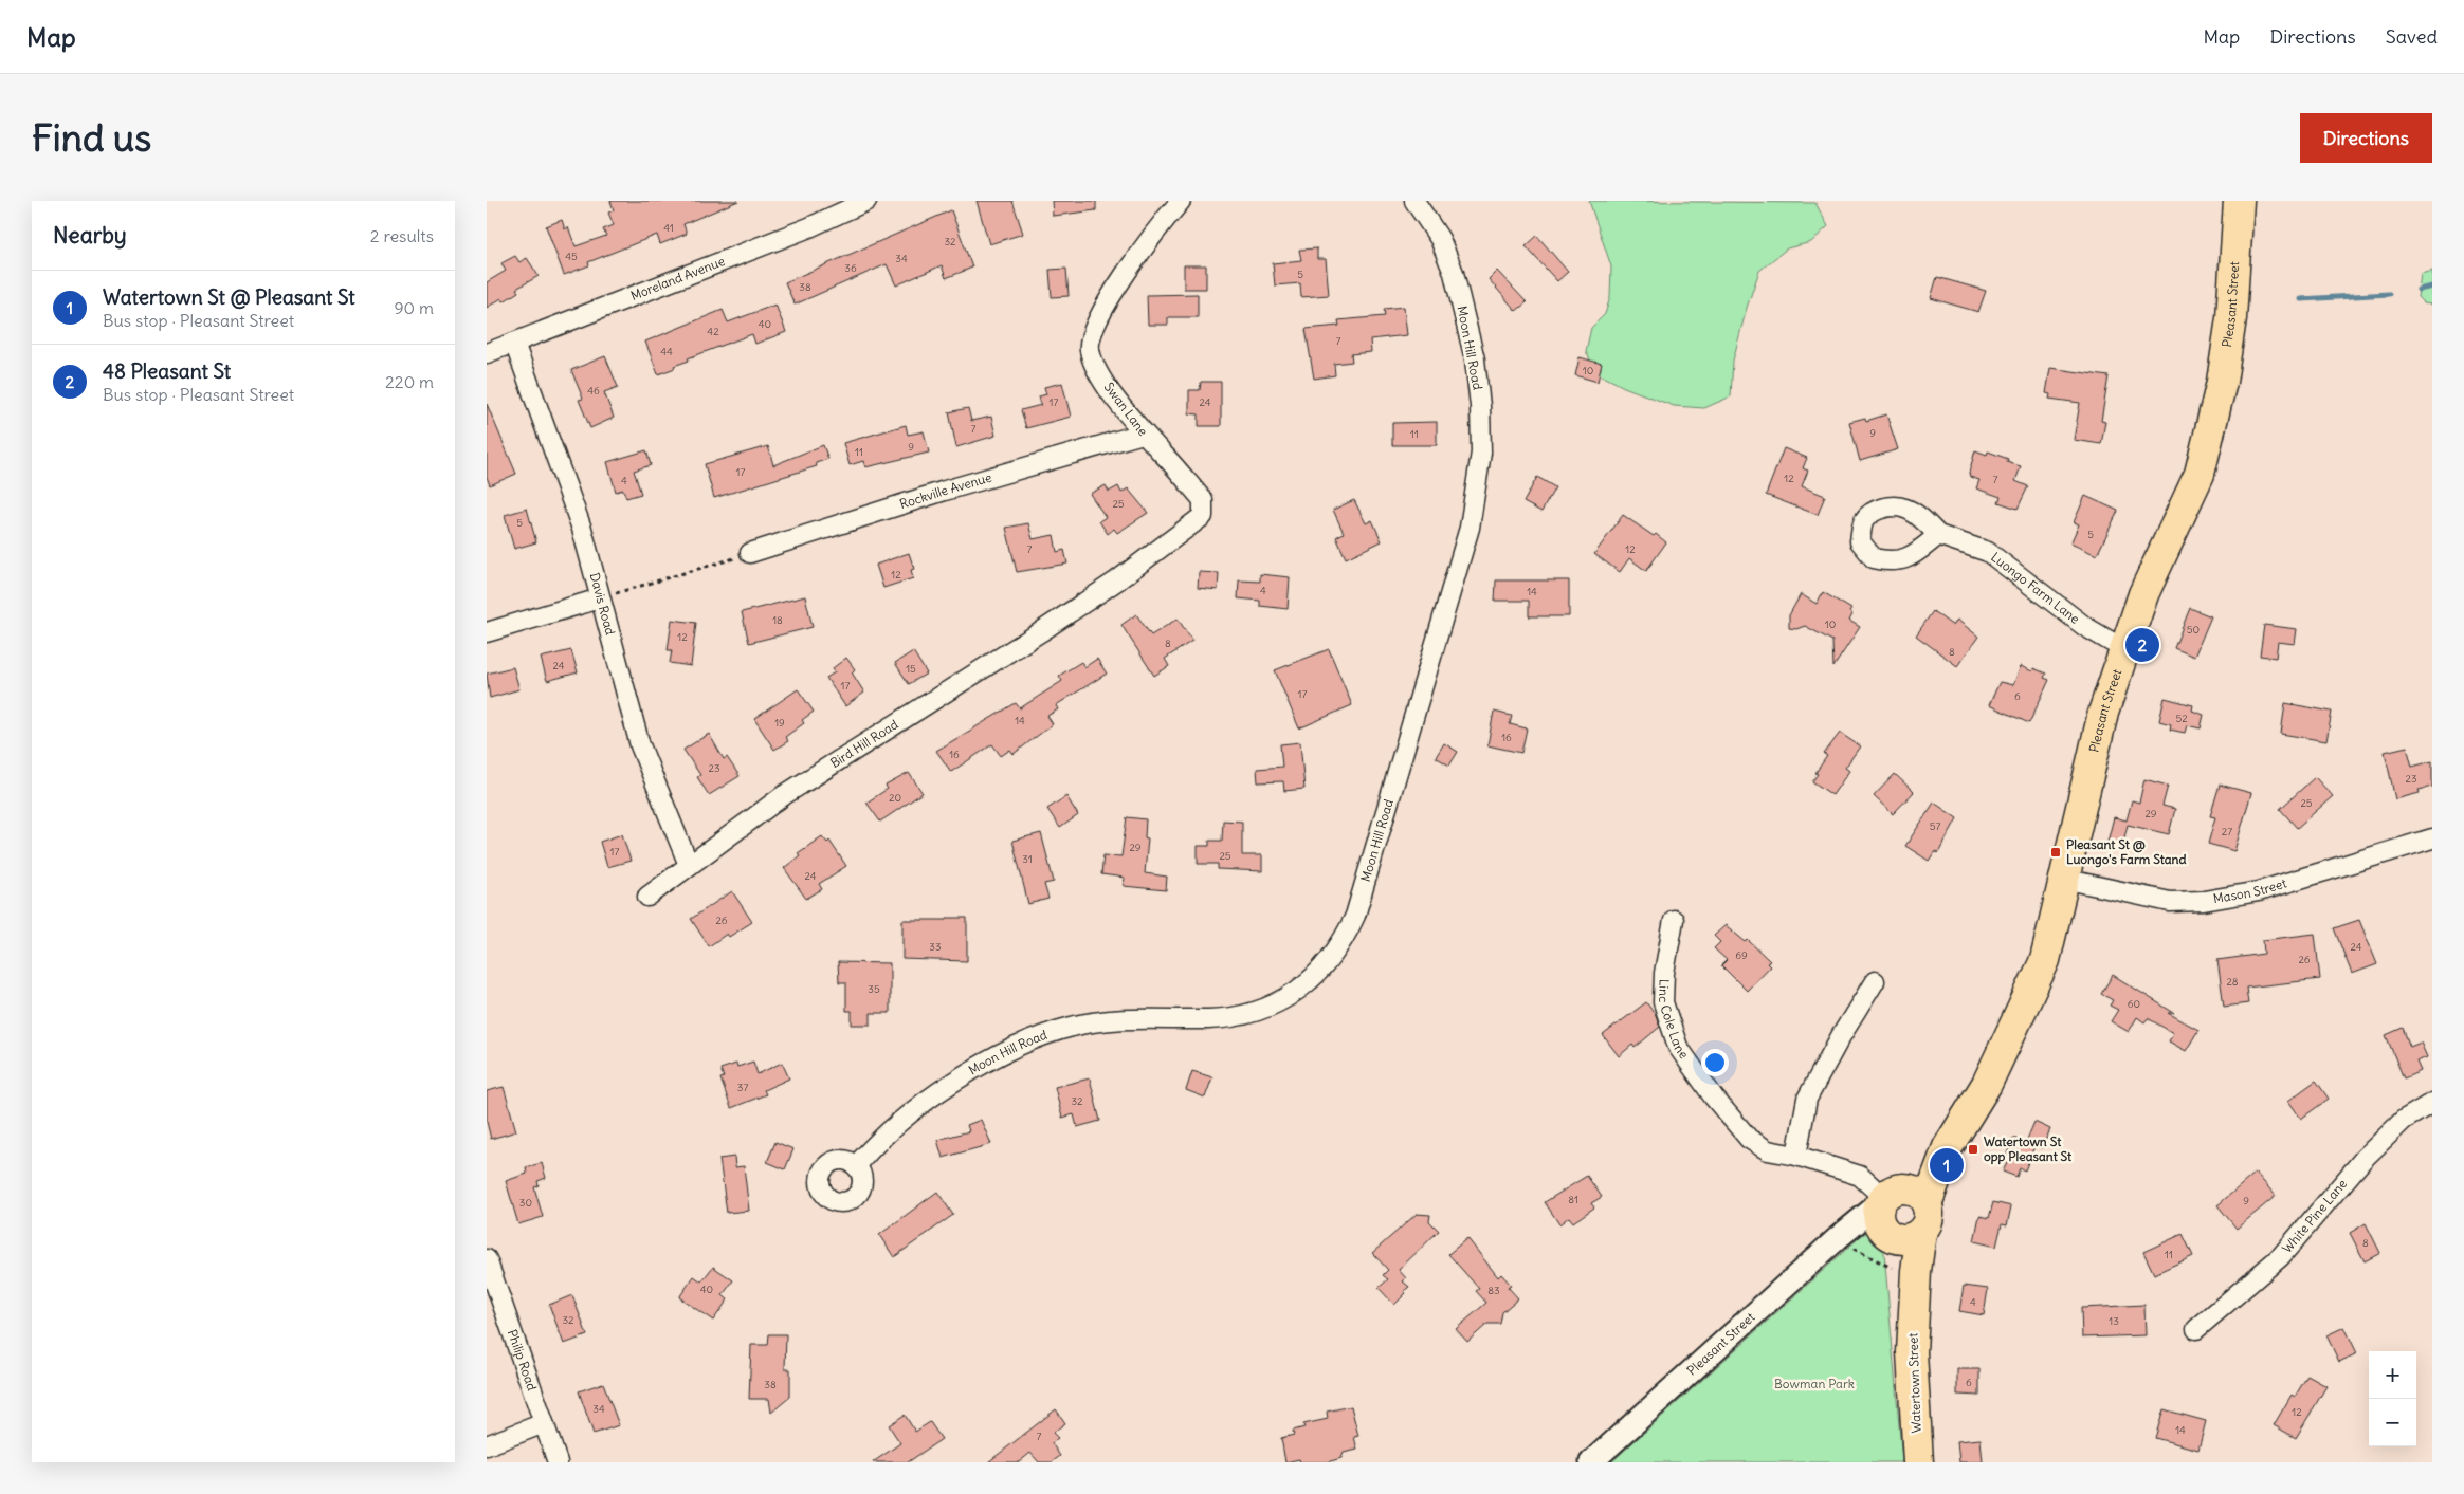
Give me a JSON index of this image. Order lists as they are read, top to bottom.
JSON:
{
  "streets": {
    "main road": ["Pleasant Street", "Watertown Street"],
    "street": [
      "Moreland Avenue",
      "Moon Hill Road",
      "Swan Lane",
      "Rockville Avenue",
      "Luongo Farm Lane",
      "Davis Road",
      "Bird Hill Road",
      "Mason Street",
      "Linc Cole Lane",
      "White Pine Lane",
      "Philip Road"
    ]
  },
  "crossings": [
    ["Moreland Avenue", "Davis Road"],
    ["Pleasant Street", "Luongo Farm Lane"],
    ["Pleasant Street", "Mason Street"],
    ["Pleasant Street", "Linc Cole Lane"],
    ["Pleasant Street", "Watertown Street"],
    ["Swan Lane", "Rockville Avenue"],
    ["Swan Lane", "Bird Hill Road"],
    ["Davis Road", "Bird Hill Road"],
    ["Linc Cole Lane", "Watertown Street"]
  ],
  "parks": ["Bowman Park"],
  "places": {
    "transit": ["Pleasant St @ Luongo's Farm Stand", "Watertown St opp Pleasant St"]
  },
  "house_numbers": [
    "41",
    "32",
    "45",
    "34",
    "36",
    "5",
    "38",
    "40",
    "42",
    "7",
    "44",
    "10",
    "46",
    "17",
    "24",
    "7",
    "9",
    "11",
    "9",
    "11",
    "17",
    "12",
    "7",
    "4",
    "25",
    "5",
    "5",
    "7",
    "12",
    "12",
    "4",
    "14",
    "18",
    "10",
    "50",
    "12",
    "8",
    "8",
    "24",
    "15",
    "17",
    "17",
    "6",
    "52",
    "14",
    "19",
    "16",
    "16",
    "23",
    "23",
    "20",
    "25",
    "29",
    "57",
    "27",
    "29",
    "17",
    "25",
    "31",
    "24",
    "26",
    "33",
    "24",
    "69",
    "26",
    "28",
    "35",
    "60",
    "37",
    "32",
    "81",
    "9",
    "30",
    "8",
    "11",
    "40",
    "83",
    "4",
    "32",
    "13",
    "6",
    "38",
    "34",
    "12",
    "14",
    "7"
  ],
  "page": {
    "header": "Map",
    "nav": ["Map", "Directions", "Saved"],
    "buttons": "Directions",
    "title": "Find us",
    "heading": ["Nearby", "2 results"],
    "list": [
      {
        "mark": "1",
        "name": "Watertown St @ Pleasant St",
        "note": "Bus stop · Pleasant Street",
        "value": "90 m"
      },
      {
        "mark": "2",
        "name": "48 Pleasant St",
        "note": "Bus stop · Pleasant Street",
        "value": "220 m"
      }
    ],
    "pins": ["2", "1"],
    "map_buttons": ["+", "−"]
  }
}
